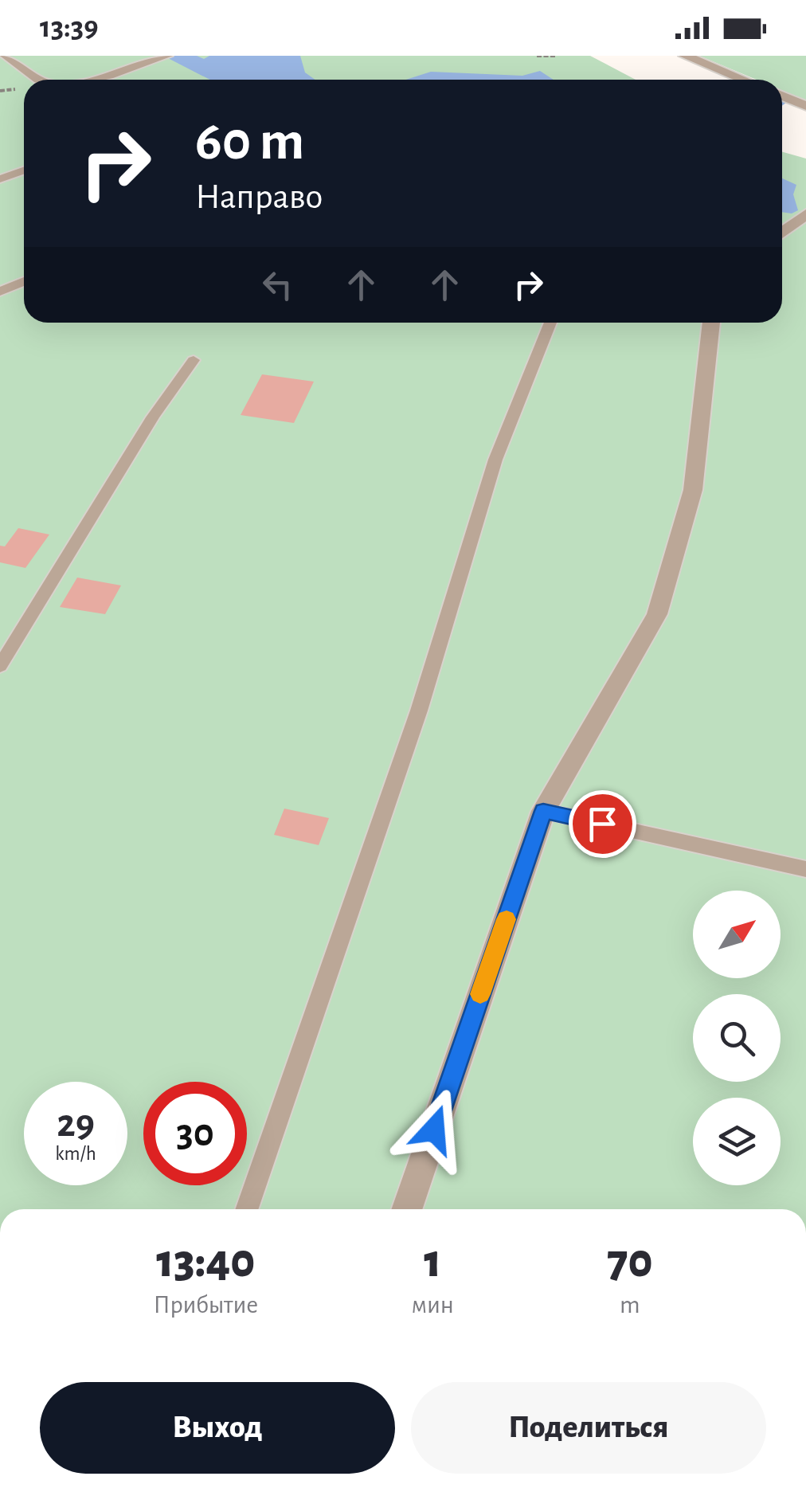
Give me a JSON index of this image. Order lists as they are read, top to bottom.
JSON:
{
  "north": "top right",
  "page": {
    "status": "13:39",
    "turn": ["60 m", "Направо"],
    "speed": "29 km/h",
    "limit": "30",
    "eta": [
      "13:40",
      "Прибытие",
      "1",
      "мин",
      "70",
      "m"
    ],
    "buttons": ["Выход", "Поделиться"]
  }
}
